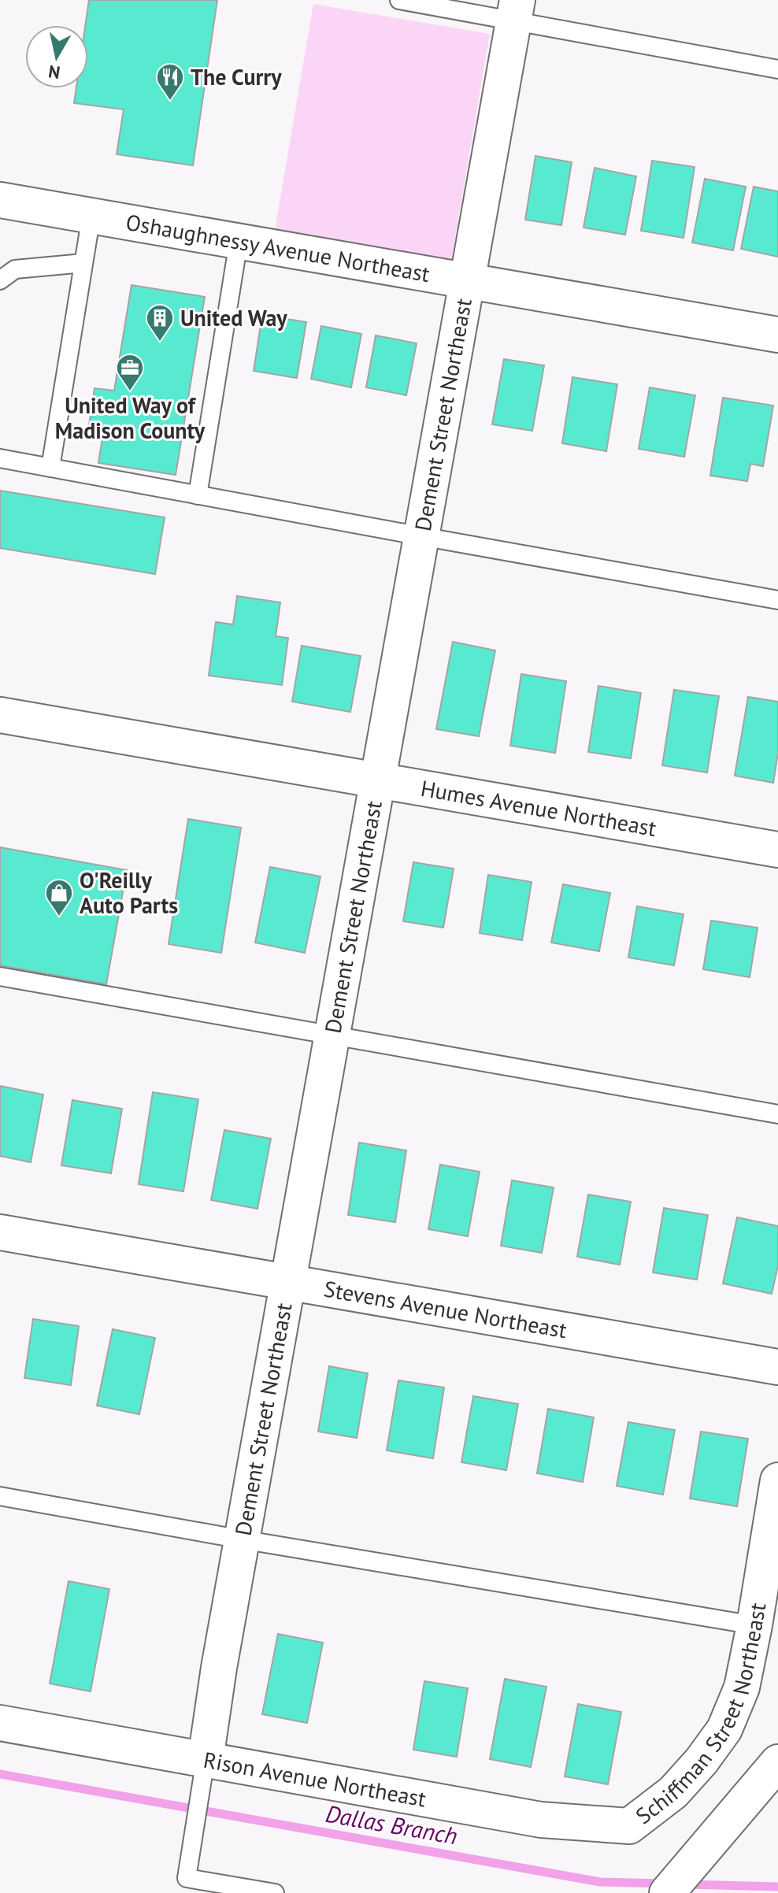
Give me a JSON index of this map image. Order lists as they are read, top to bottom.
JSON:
{
  "streets": {
    "main road": [
      "Oshaughnessy Avenue Northeast",
      "Dement Street Northeast",
      "Humes Avenue Northeast",
      "Stevens Avenue Northeast",
      "Schiffman Street Northeast",
      "Rison Avenue Northeast"
    ]
  },
  "crossings": [
    ["Oshaughnessy Avenue Northeast", "Dement Street Northeast"],
    ["Dement Street Northeast", "Humes Avenue Northeast"],
    ["Dement Street Northeast", "Stevens Avenue Northeast"],
    ["Dement Street Northeast", "Rison Avenue Northeast"],
    ["Schiffman Street Northeast", "Rison Avenue Northeast"]
  ],
  "water": ["Dallas Branch"],
  "places": {
    "restaurant": ["The Curry"],
    "building": ["United Way"],
    "office": ["United Way of Madison County"],
    "shop": ["O'Reilly Auto Parts"]
  },
  "north": "bottom"
}
